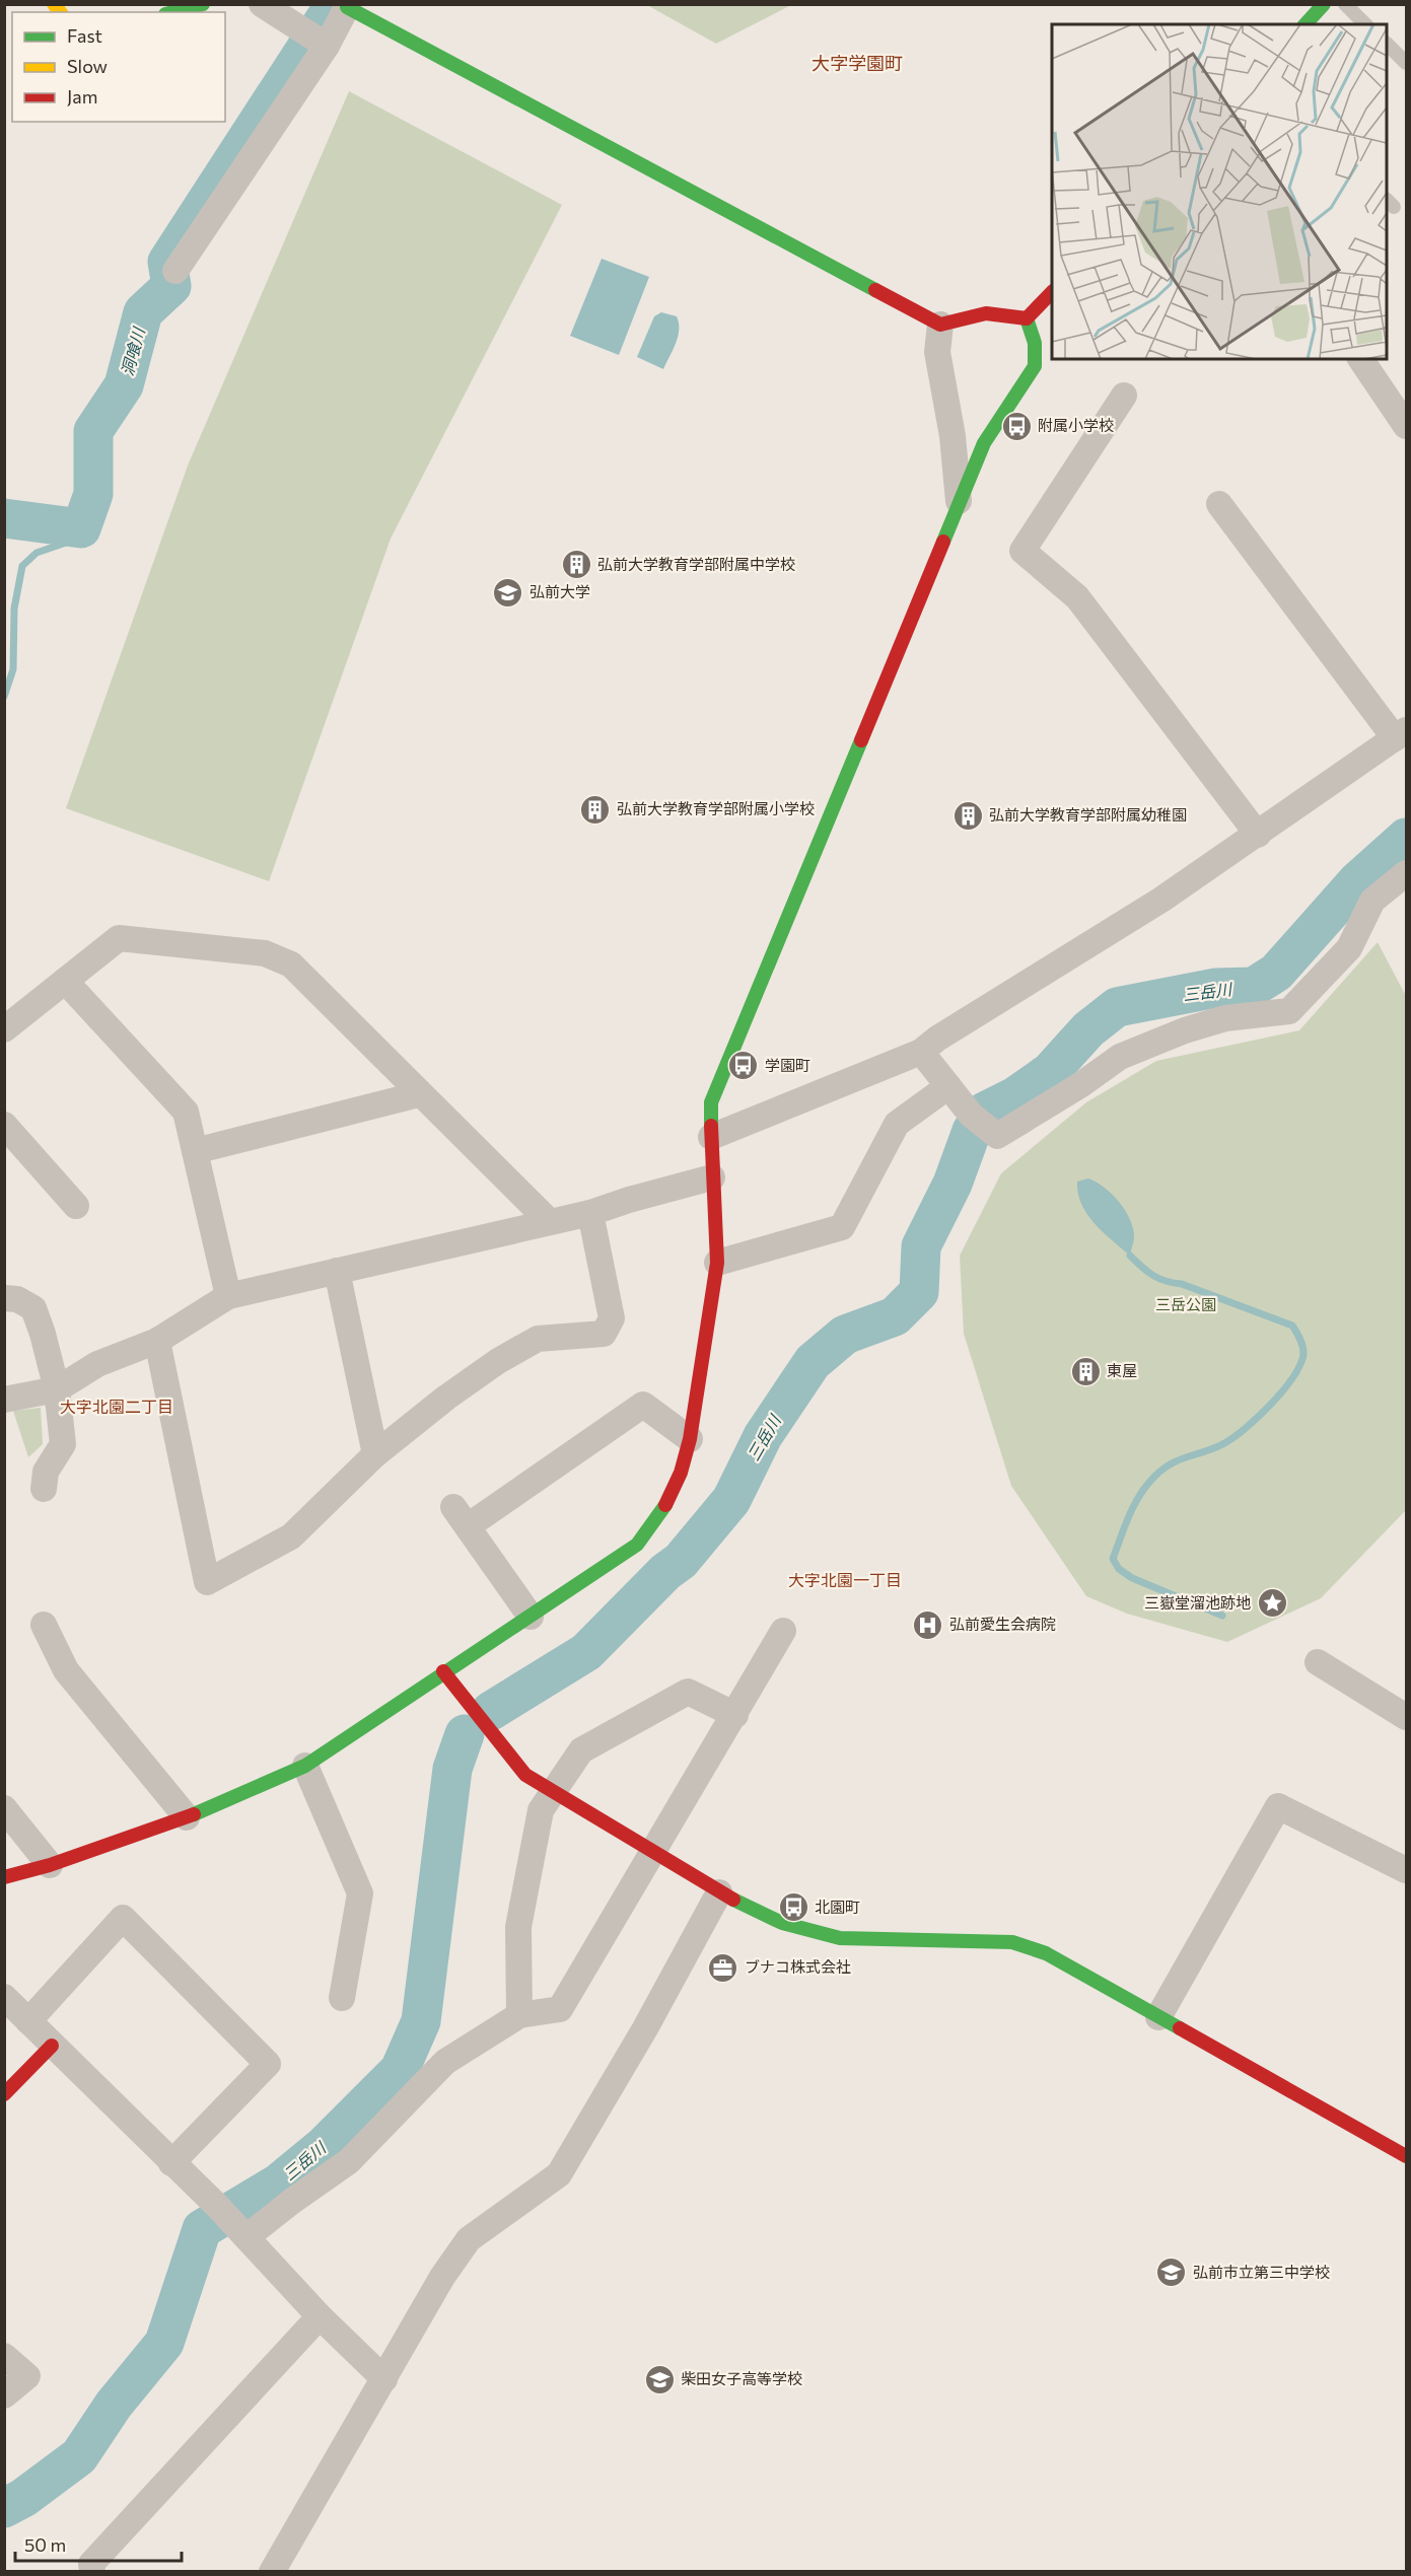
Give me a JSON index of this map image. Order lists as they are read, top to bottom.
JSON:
{
  "districts": ["大字学園町", "大字北園二丁目", "大字北園一丁目"],
  "water": ["洞喰川", "三岳川"],
  "parks": ["三岳公園"],
  "places": {
    "bus stop": ["附属小学校", "学園町", "北園町"],
    "building": [
      "弘前大学教育学部附属中学校",
      "弘前大学教育学部附属小学校",
      "弘前大学教育学部附属幼稚園",
      "東屋"
    ],
    "school or university": ["弘前大学", "弘前市立第三中学校", "柴田女子高等学校"],
    "place": ["三嶽堂溜池跡地"],
    "hospital": ["弘前愛生会病院"],
    "office": ["ブナコ株式会社"]
  },
  "legend": ["Fast", "Slow", "Jam"],
  "scale_bar": "50 m"
}
